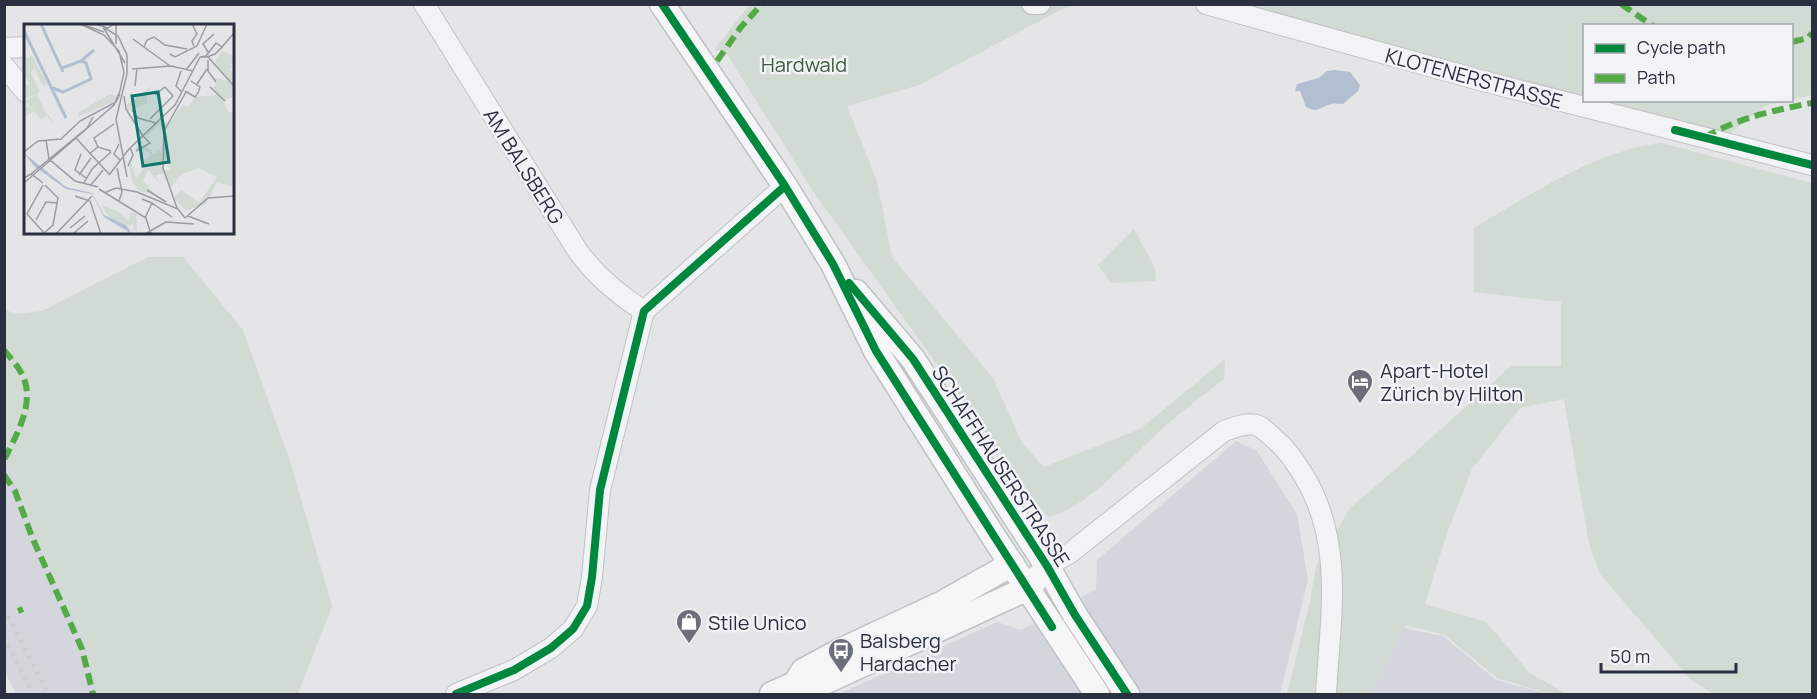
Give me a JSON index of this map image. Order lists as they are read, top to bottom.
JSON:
{
  "streets": {
    "main road": ["SCHAFFHAUSERSTRASSE"],
    "street": ["KLOTENERSTRASSE", "AM BALSBERG"]
  },
  "parks": ["Hardwald"],
  "places": {
    "hotel": ["Apart-Hotel Zürich by Hilton"],
    "shop": ["Stile Unico"],
    "bus stop": ["Balsberg Hardacher"]
  },
  "legend": ["Cycle path", "Path"],
  "scale_bar": "50 m"
}
